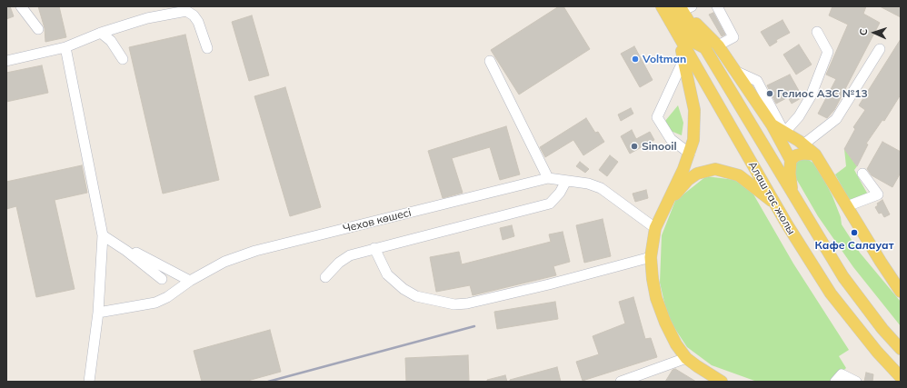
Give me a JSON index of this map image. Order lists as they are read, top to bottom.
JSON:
{
  "streets": {
    "main road": ["Алаш тас жолы"],
    "lane": ["Чехов көшесі"]
  },
  "places": [
    "Voltman",
    "Гелиос АЗС №13",
    "Sinooil",
    "Кафе Салауат"
  ],
  "north": "left"
}
